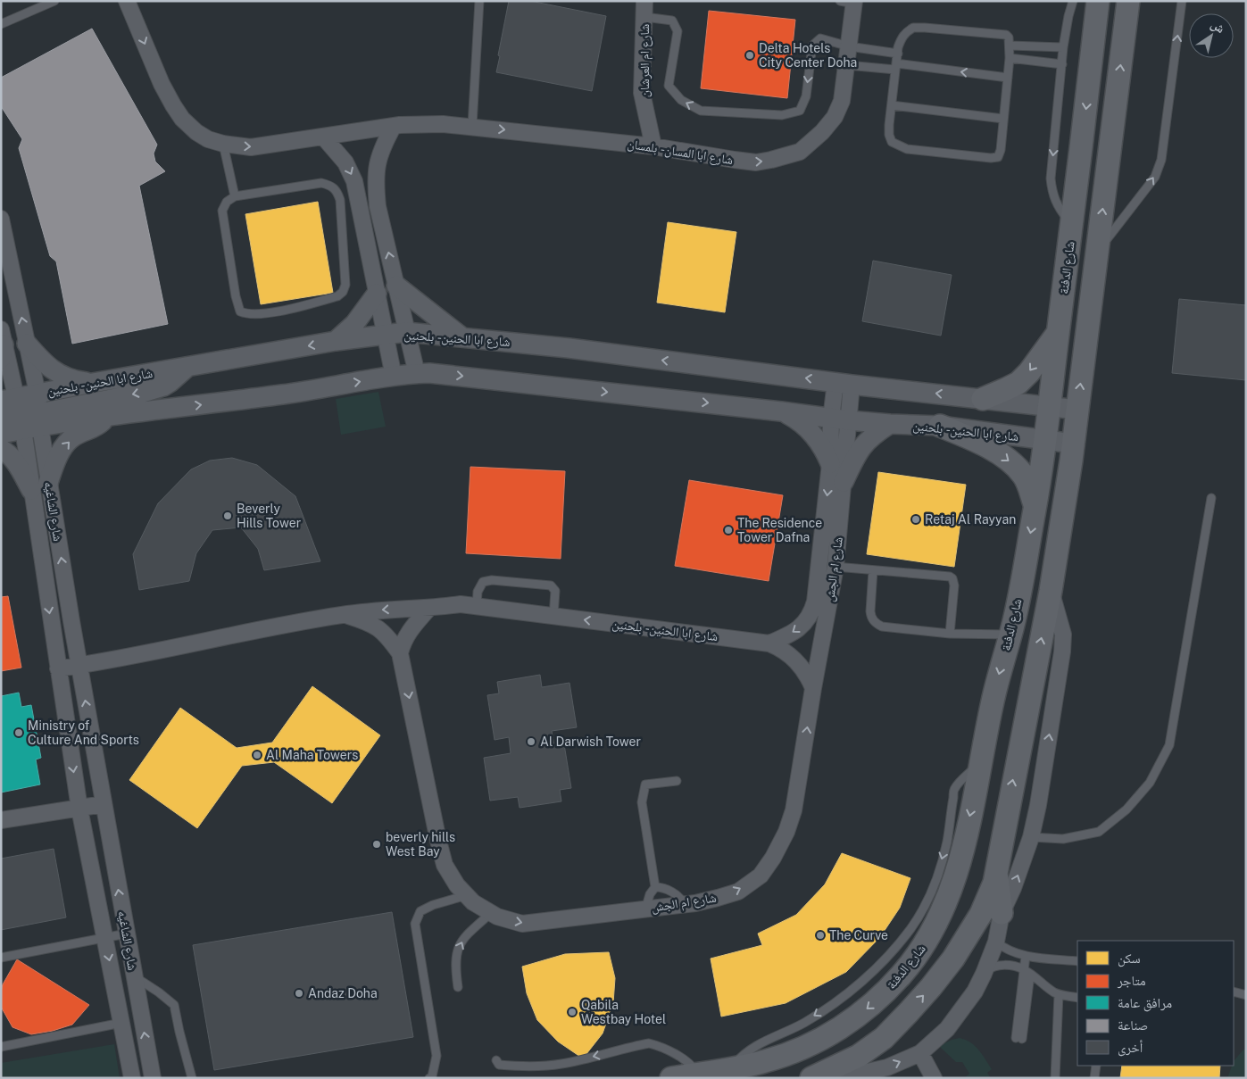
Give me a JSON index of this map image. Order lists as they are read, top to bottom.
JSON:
{
  "streets": {
    "main road": ["شارع الدفنة"],
    "street": [
      "شارع ام العرشان",
      "شارع ابا المسان - بلمسان",
      "شارع ابا الحنين - بلحنين",
      "شارع الشاغيه",
      "شارع ام الجش"
    ]
  },
  "crossings": [
    ["شارع ام العرشان", "شارع ابا المسان - بلمسان"],
    ["شارع الدفنة", "شارع ابا الحنين - بلحنين"],
    ["شارع ابا الحنين - بلحنين", "شارع الشاغيه"],
    ["شارع ابا الحنين - بلحنين", "شارع ام الجش"]
  ],
  "one_way": ["شارع ابا المسان - بلمسان"],
  "places": [
    "Delta Hotels City Center Doha",
    "Beverly Hills Tower",
    "Retaj Al Rayyan",
    "The Residence Tower Dafna",
    "Ministry of Culture And Sports",
    "Al Darwish Tower",
    "Al Maha Towers",
    "beverly hills West Bay",
    "The Curve",
    "Andaz Doha",
    "Qabila Westbay Hotel"
  ],
  "legend": [
    "سكن",
    "متاجر",
    "مرافق عامة",
    "صناعة",
    "أخرى"
  ],
  "north": "top right"
}
